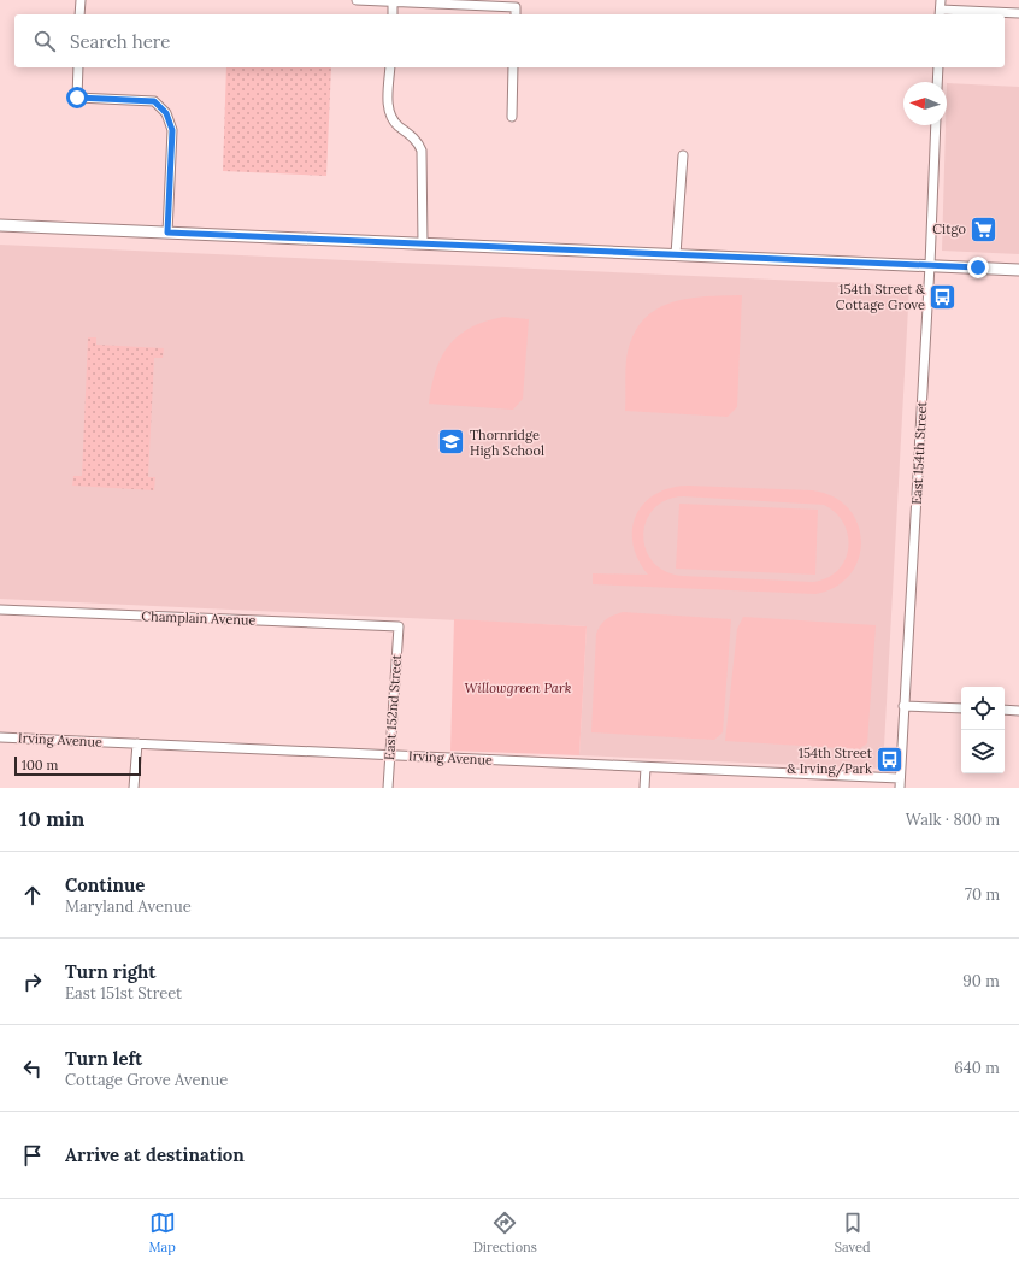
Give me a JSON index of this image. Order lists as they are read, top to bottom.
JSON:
{
  "streets": {
    "street": [
      "East 154th Street",
      "Champlain Avenue",
      "East 152nd Street",
      "Irving Avenue"
    ]
  },
  "crossings": [
    ["East 154th Street", "Irving Avenue"],
    ["Champlain Avenue", "East 152nd Street"],
    ["East 152nd Street", "Irving Avenue"]
  ],
  "parks": ["Willowgreen Park"],
  "places": {
    "supermarket": ["Citgo"],
    "bus stop": ["154th Street & Cottage Grove", "154th Street & Irving/Park"],
    "school or university": ["Thornridge High School"]
  },
  "scale_bar": "100 m",
  "north": "left",
  "page": {
    "search": "Search here",
    "scale": "100 m",
    "heading": ["10 min", "Walk · 800 m"],
    "list": [
      ["Continue", "Maryland Avenue", "70 m"],
      ["Turn right", "East 151st Street", "90 m"],
      ["Turn left", "Cottage Grove Avenue", "640 m"],
      "Arrive at destination"
    ],
    "nav": ["Map", "Directions", "Saved"]
  }
}
